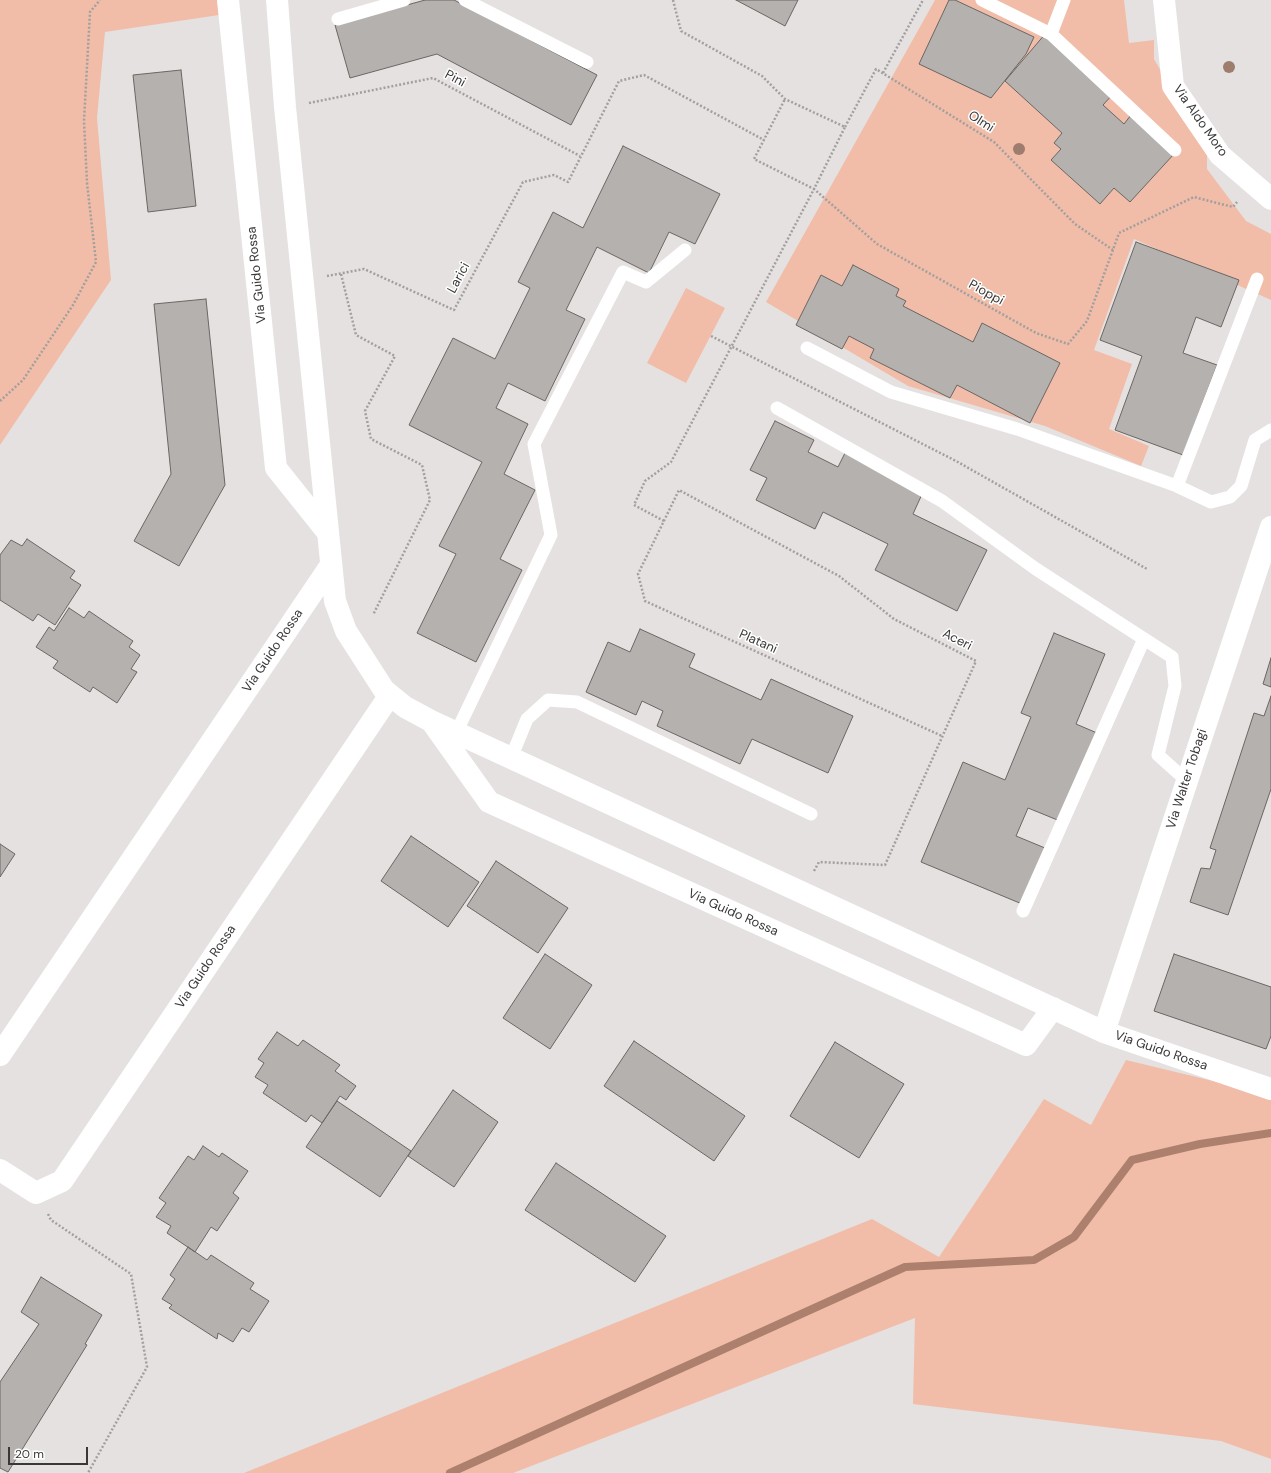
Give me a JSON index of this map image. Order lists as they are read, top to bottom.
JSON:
{
  "streets": {
    "street": ["Via Aldo Moro", "Via Guido Rossa", "Via Walter Tobagi"],
    "path": [
      "Pini",
      "Olmi",
      "Larici",
      "Pioppi",
      "Aceri",
      "Platani"
    ]
  },
  "crossings": [
    ["Pini", "Via Guido Rossa"],
    ["Pini", "Larici"],
    ["Olmi", "Pioppi"],
    ["Via Guido Rossa", "Larici"],
    ["Via Guido Rossa", "Aceri"],
    ["Via Guido Rossa", "Via Walter Tobagi"],
    ["Aceri", "Platani"]
  ],
  "scale_bar": "20 m"
}
